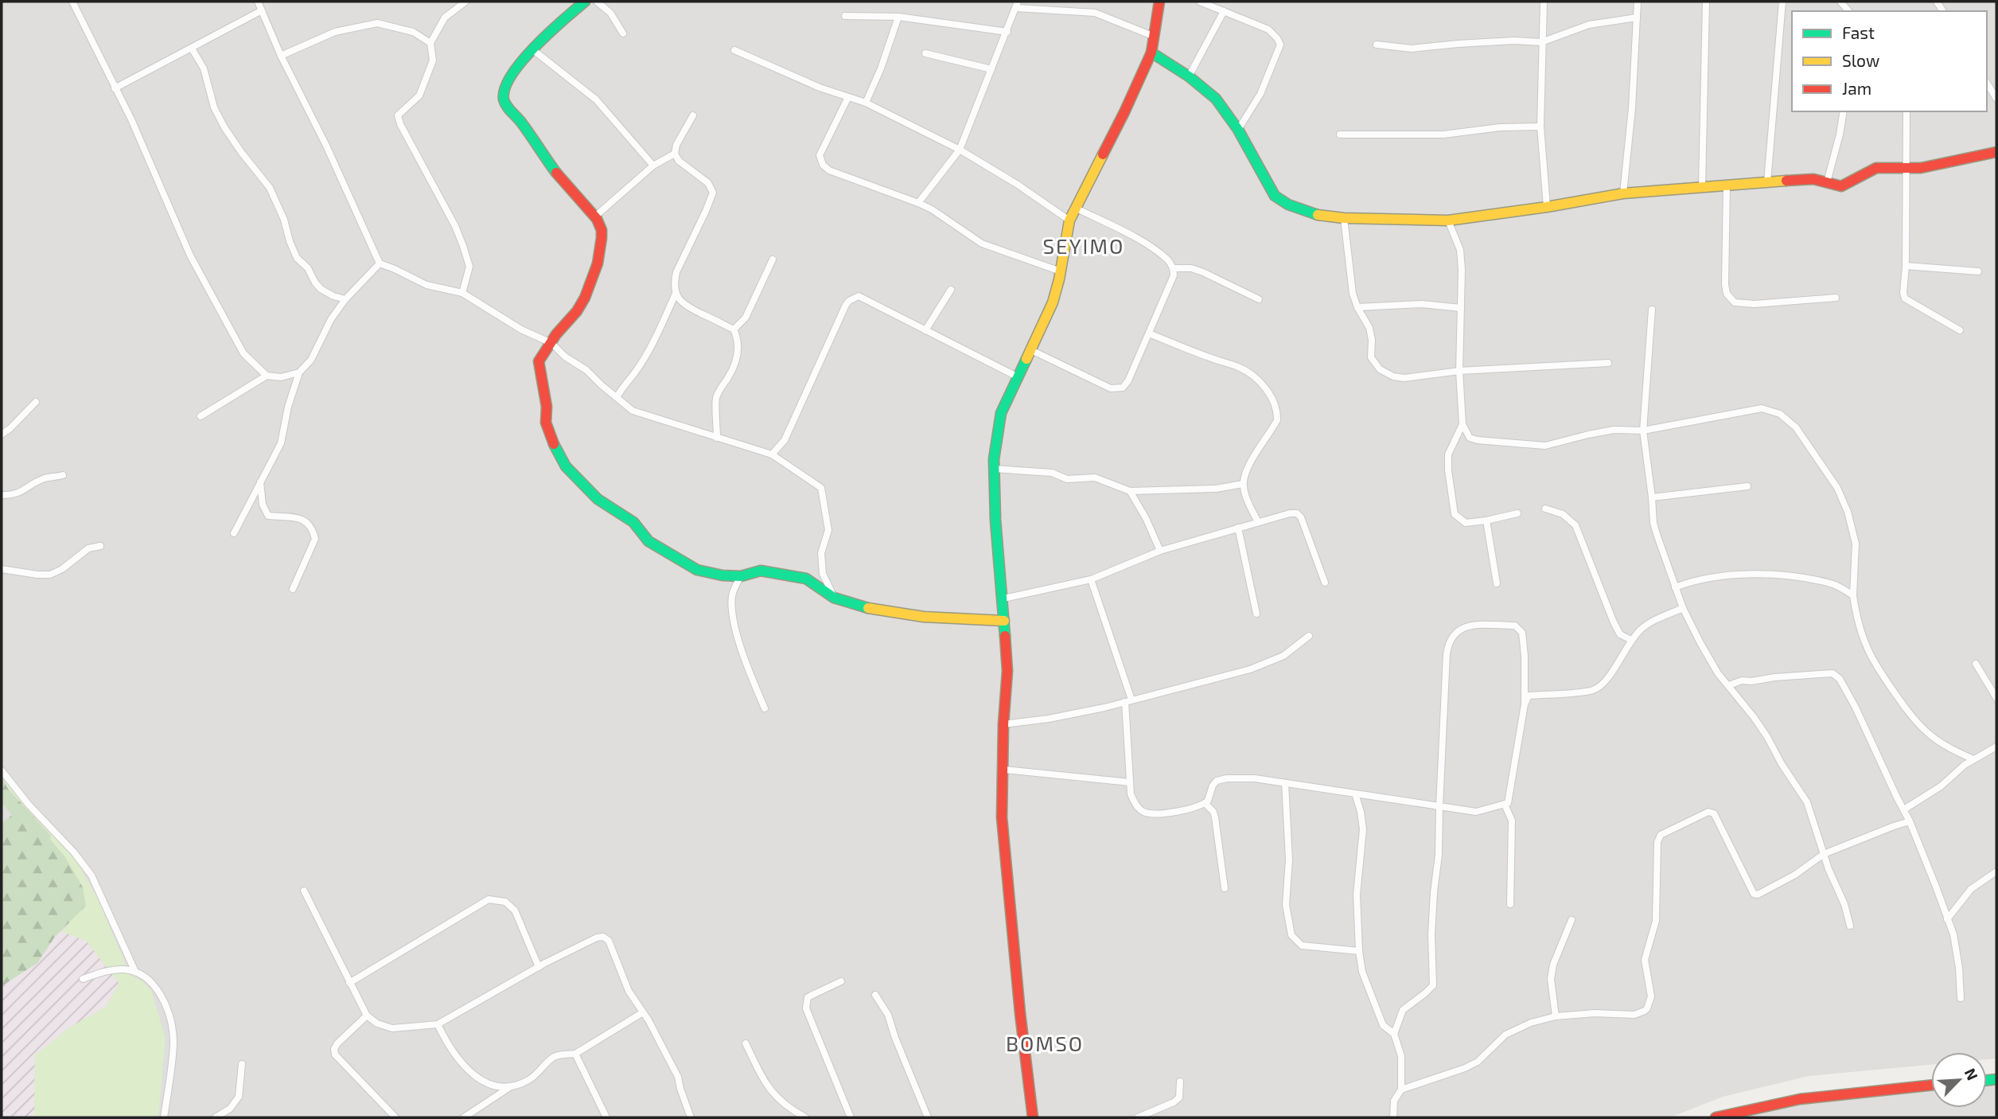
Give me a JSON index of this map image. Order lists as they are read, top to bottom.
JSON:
{
  "districts": ["SEYIMO", "BOMSO"],
  "legend": ["Fast", "Slow", "Jam"],
  "north": "top right"
}
